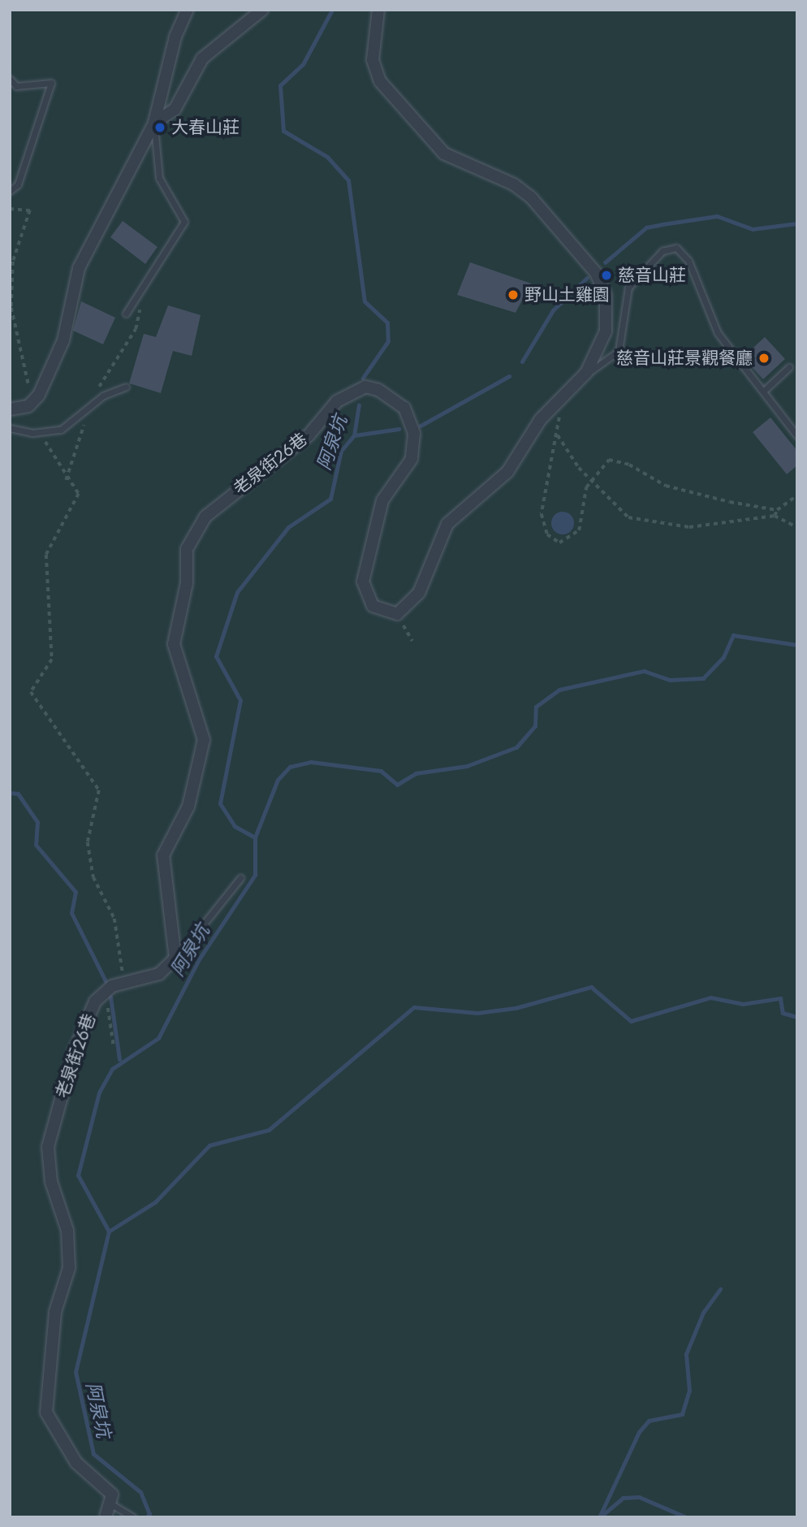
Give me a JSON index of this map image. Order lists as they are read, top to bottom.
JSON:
{
  "streets": {
    "street": ["老泉街26巷"]
  },
  "water": ["阿泉坑"],
  "places": [
    "大春山莊",
    "慈音山莊",
    "野山土雞園",
    "慈音山莊景觀餐廳"
  ]
}
